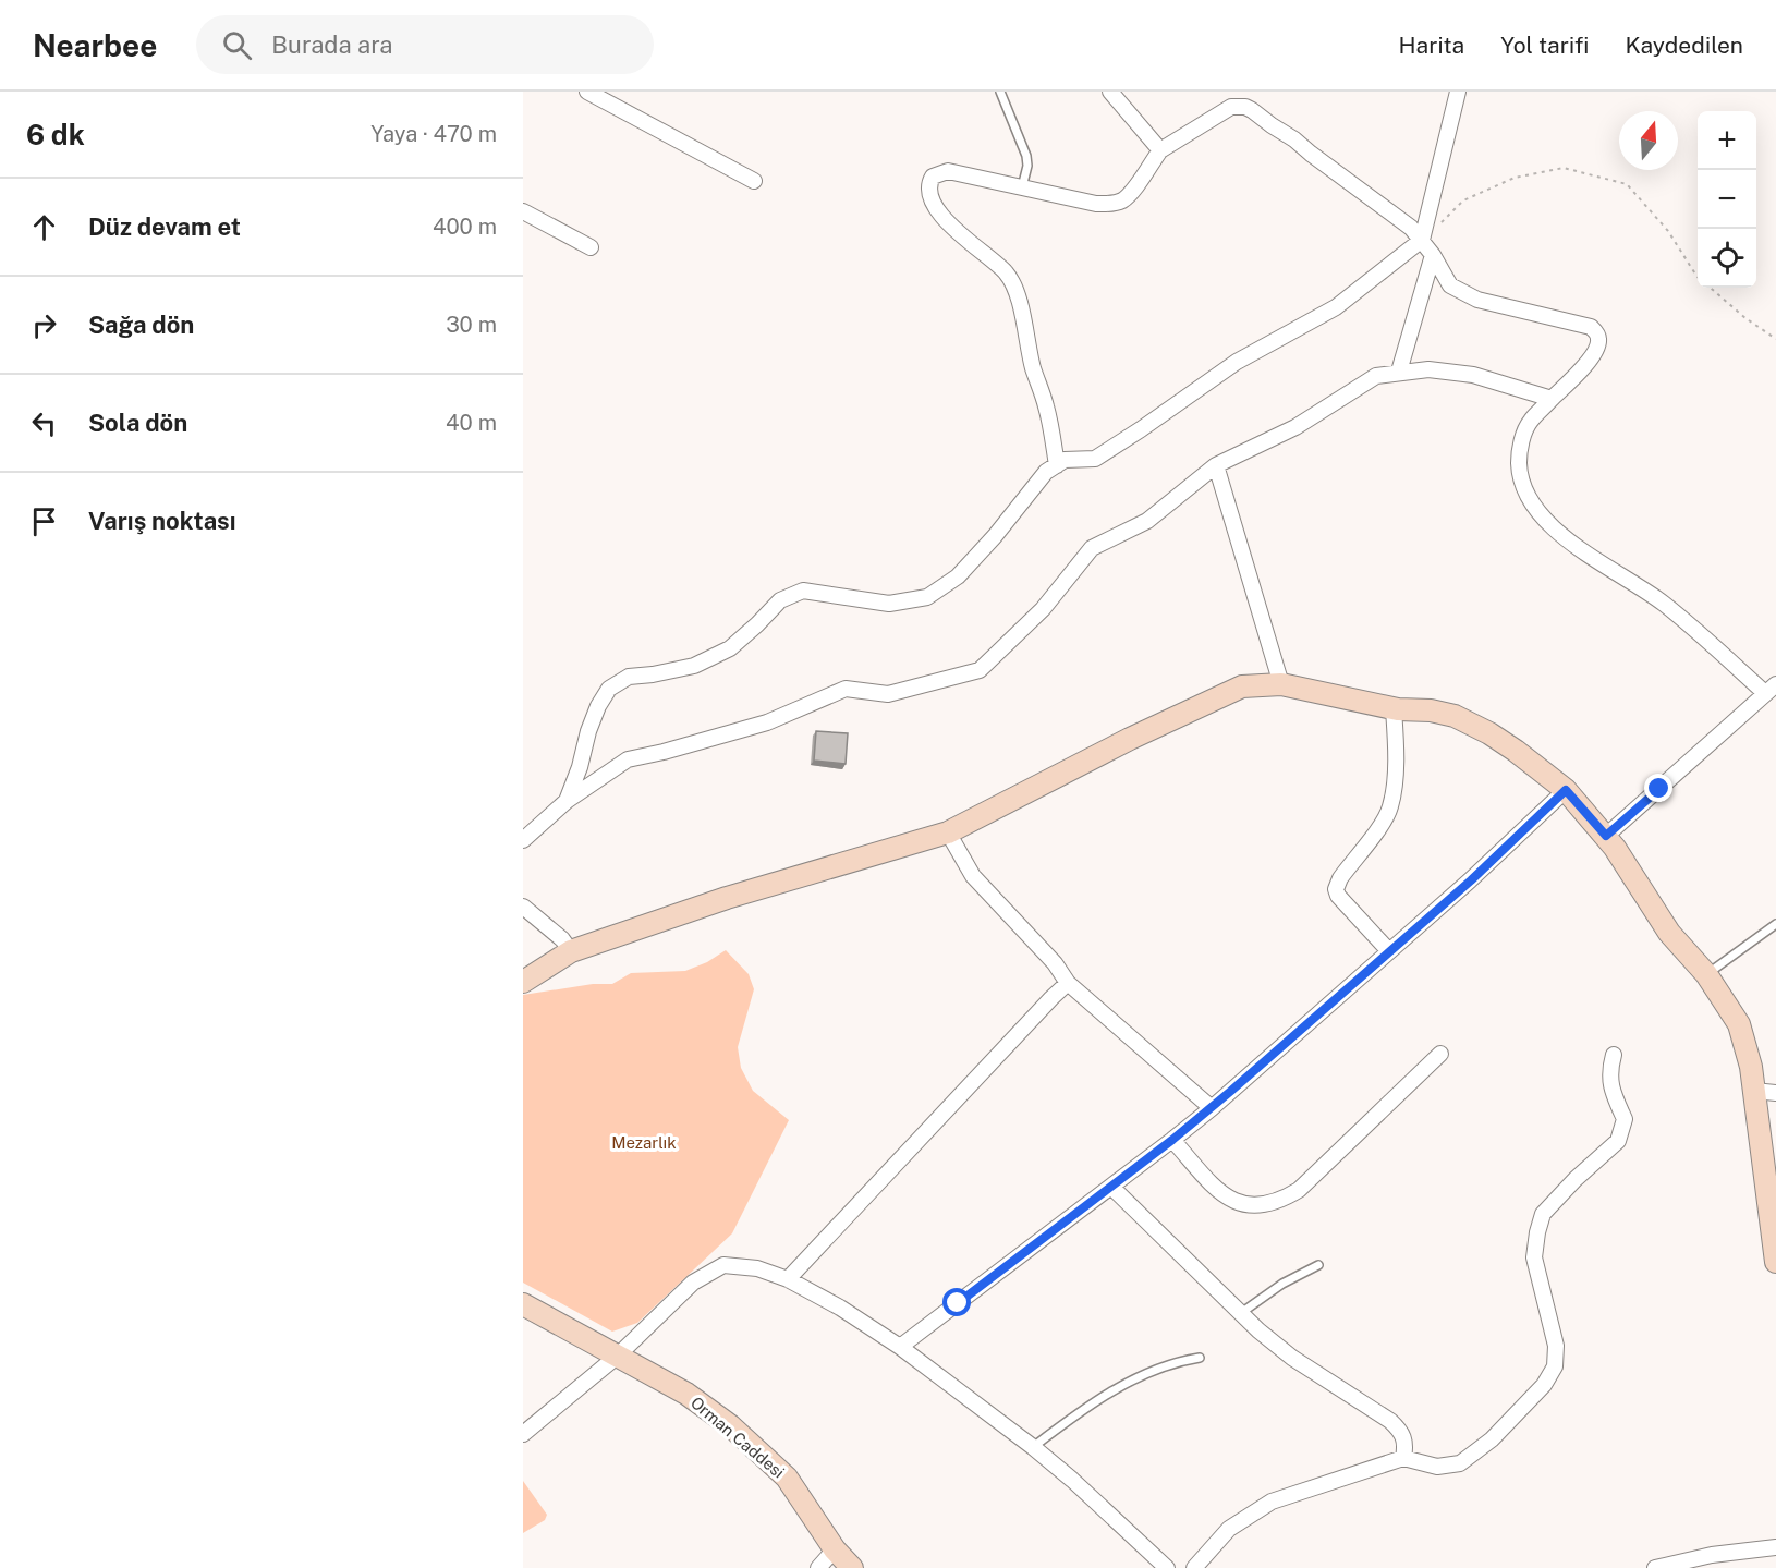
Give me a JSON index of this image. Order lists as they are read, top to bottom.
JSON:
{
  "streets": {
    "street": ["Orman Caddesi"]
  },
  "parks": ["Mezarlık"],
  "north": "top",
  "page": {
    "header": "Nearbee",
    "search": "Burada ara",
    "nav": ["Harita", "Yol tarifi", "Kaydedilen"],
    "heading": ["6 dk", "Yaya · 470 m"],
    "map_buttons": ["+", "−"],
    "list": [
      ["Düz devam et", "400 m"],
      ["Sağa dön", "30 m"],
      ["Sola dön", "40 m"],
      "Varış noktası"
    ]
  }
}
